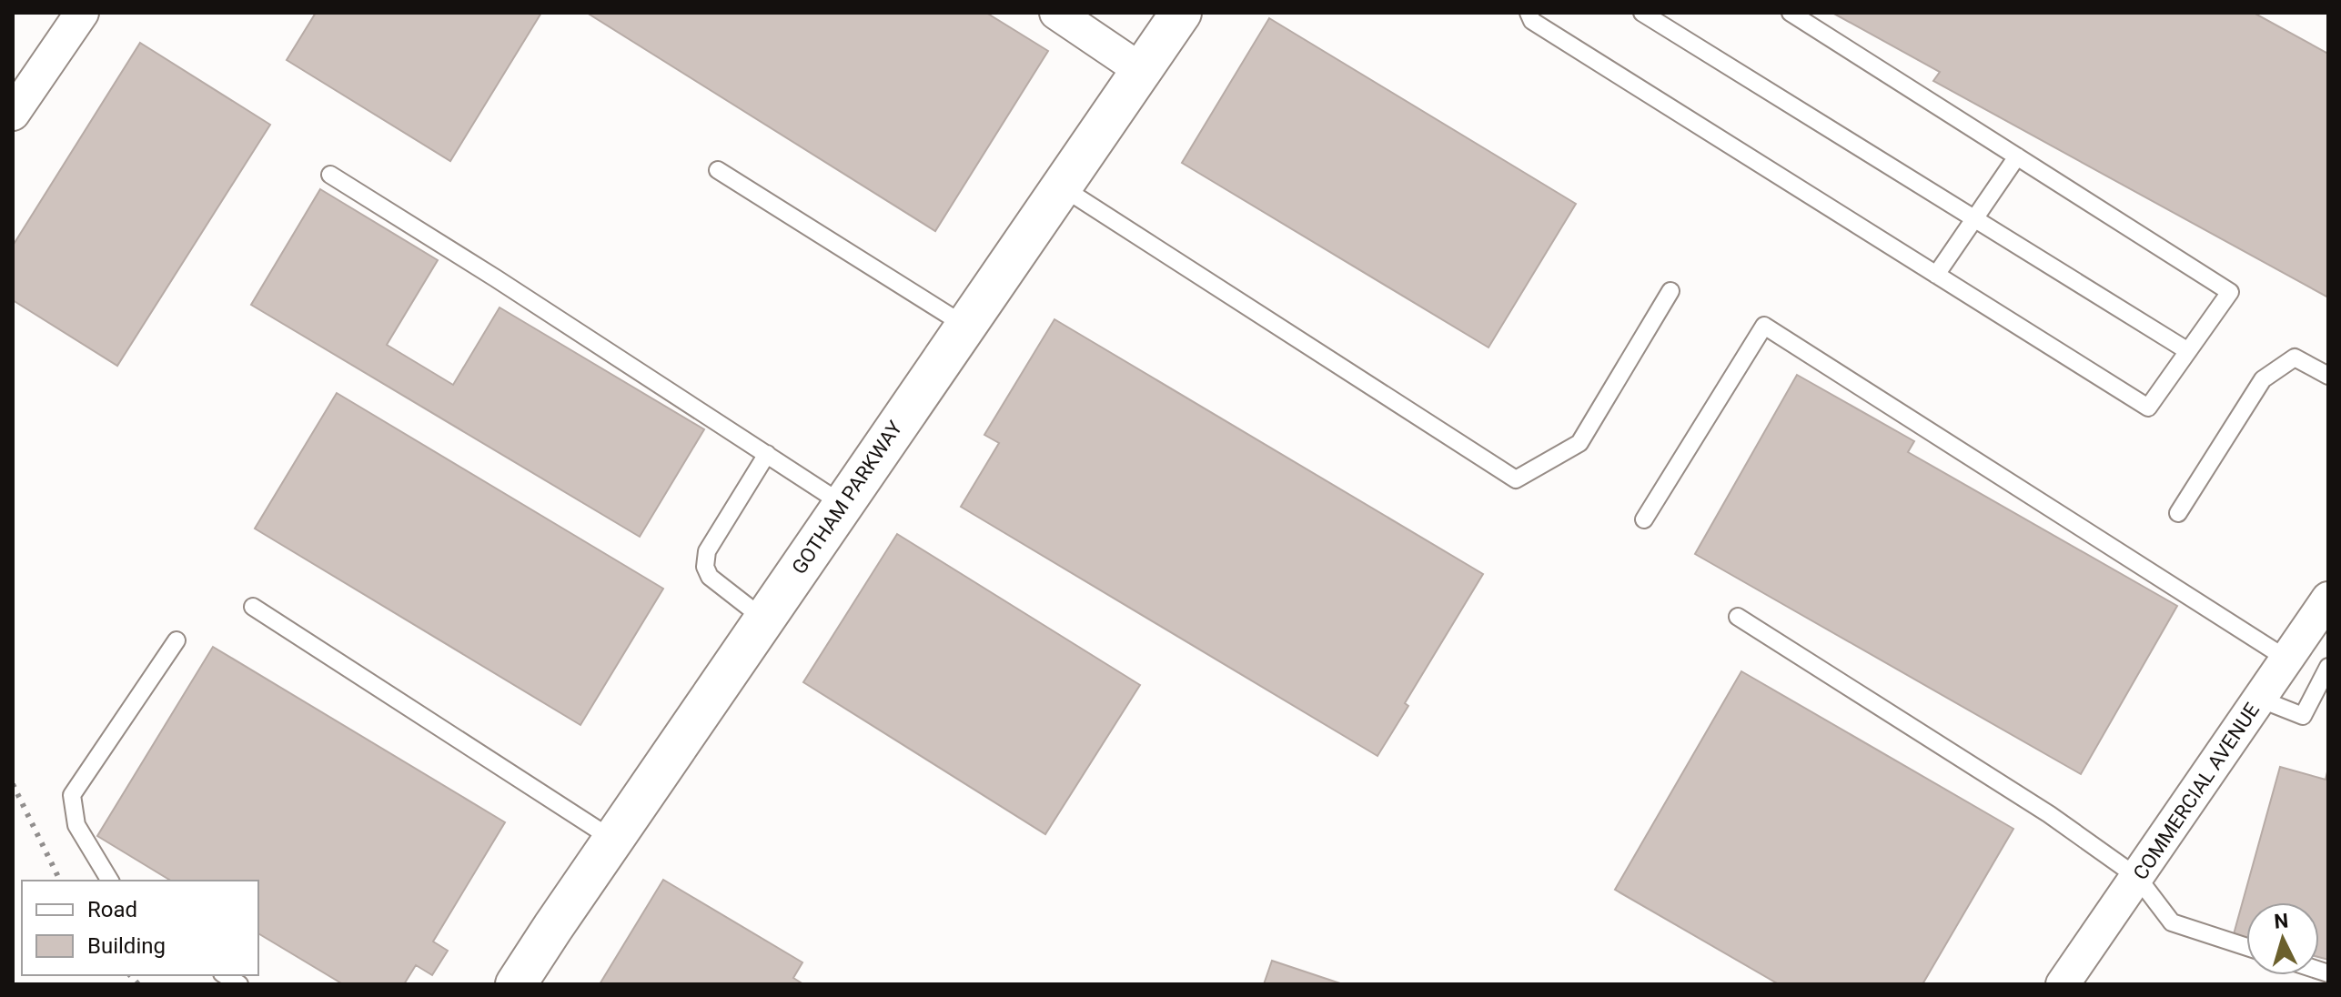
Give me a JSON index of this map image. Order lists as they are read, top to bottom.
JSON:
{
  "streets": {
    "street": ["GOTHAM PARKWAY", "COMMERCIAL AVENUE"]
  },
  "legend": ["Road", "Building"],
  "north": "top"
}
